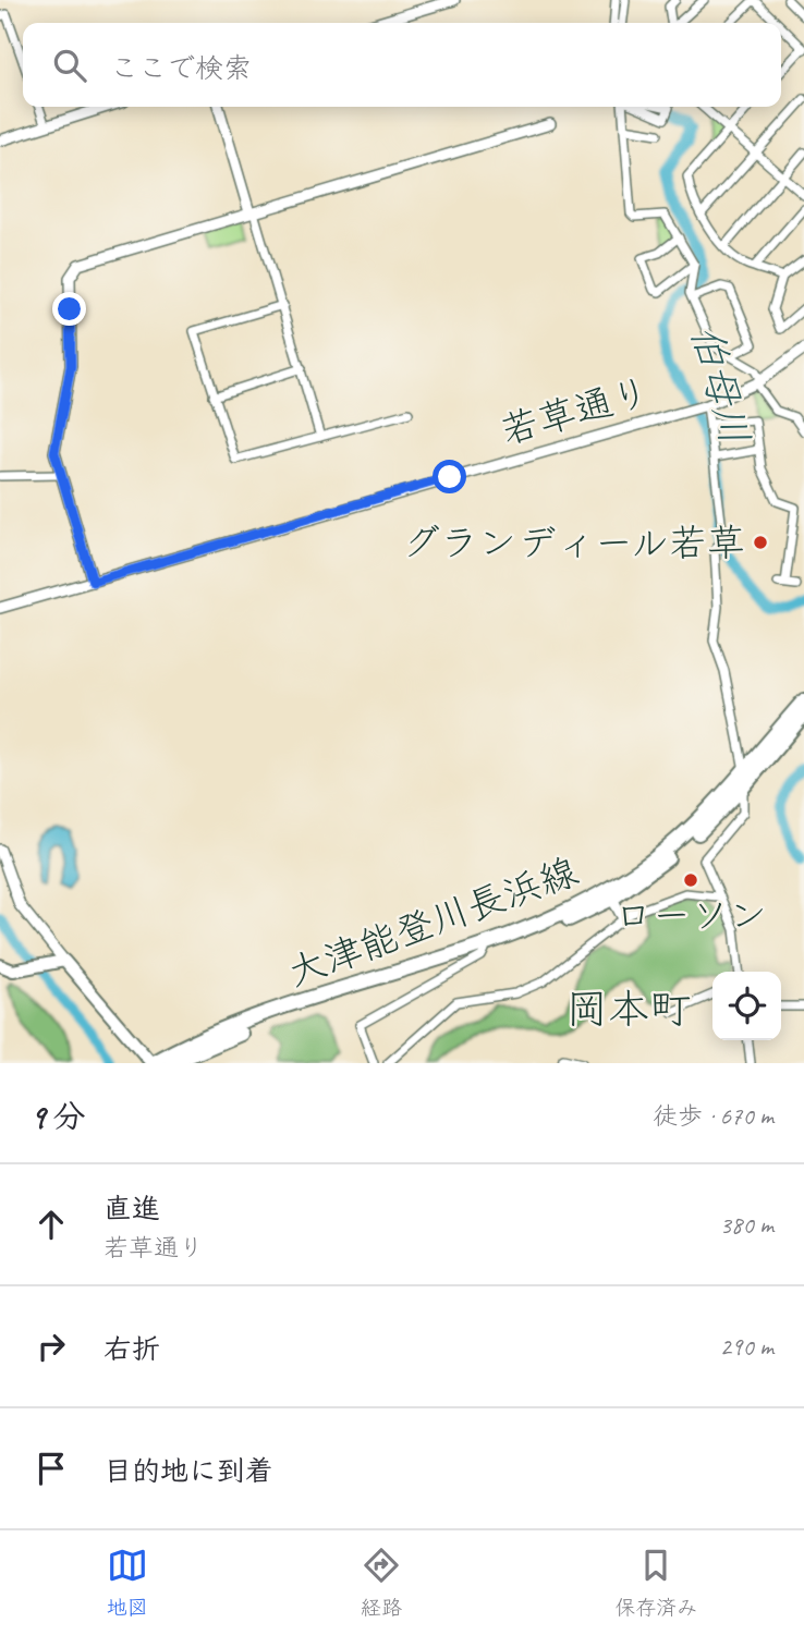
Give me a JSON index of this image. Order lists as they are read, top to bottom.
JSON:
{
  "streets": {
    "main road": ["大津能登川長浜線"],
    "street": ["若草通り"]
  },
  "districts": ["岡本町"],
  "water": ["伯母川"],
  "places": ["グランディール若草", "ローソン"],
  "page": {
    "search": "ここで検索",
    "heading": ["9 分", "徒歩 · 670 m"],
    "list": [
      ["直進", "若草通り", "380 m"],
      ["右折", "290 m"],
      "目的地に到着"
    ],
    "nav": ["地図", "経路", "保存済み"]
  }
}
